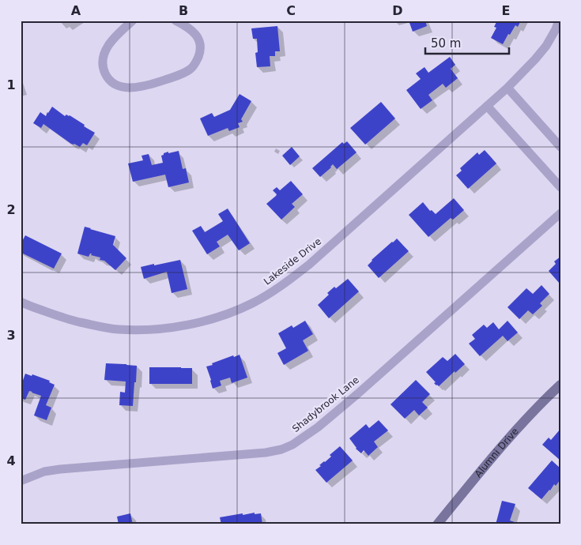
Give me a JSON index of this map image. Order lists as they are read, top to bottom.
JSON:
{
  "streets": {
    "main road": ["Alumni Drive"],
    "street": ["Lakeside Drive", "Shadybrook Lane"]
  },
  "scale_bar": "50 m",
  "grid": {
    "columns": [
      "A",
      "B",
      "C",
      "D",
      "E"
    ],
    "rows": [
      "1",
      "2",
      "3",
      "4"
    ]
  }
}
